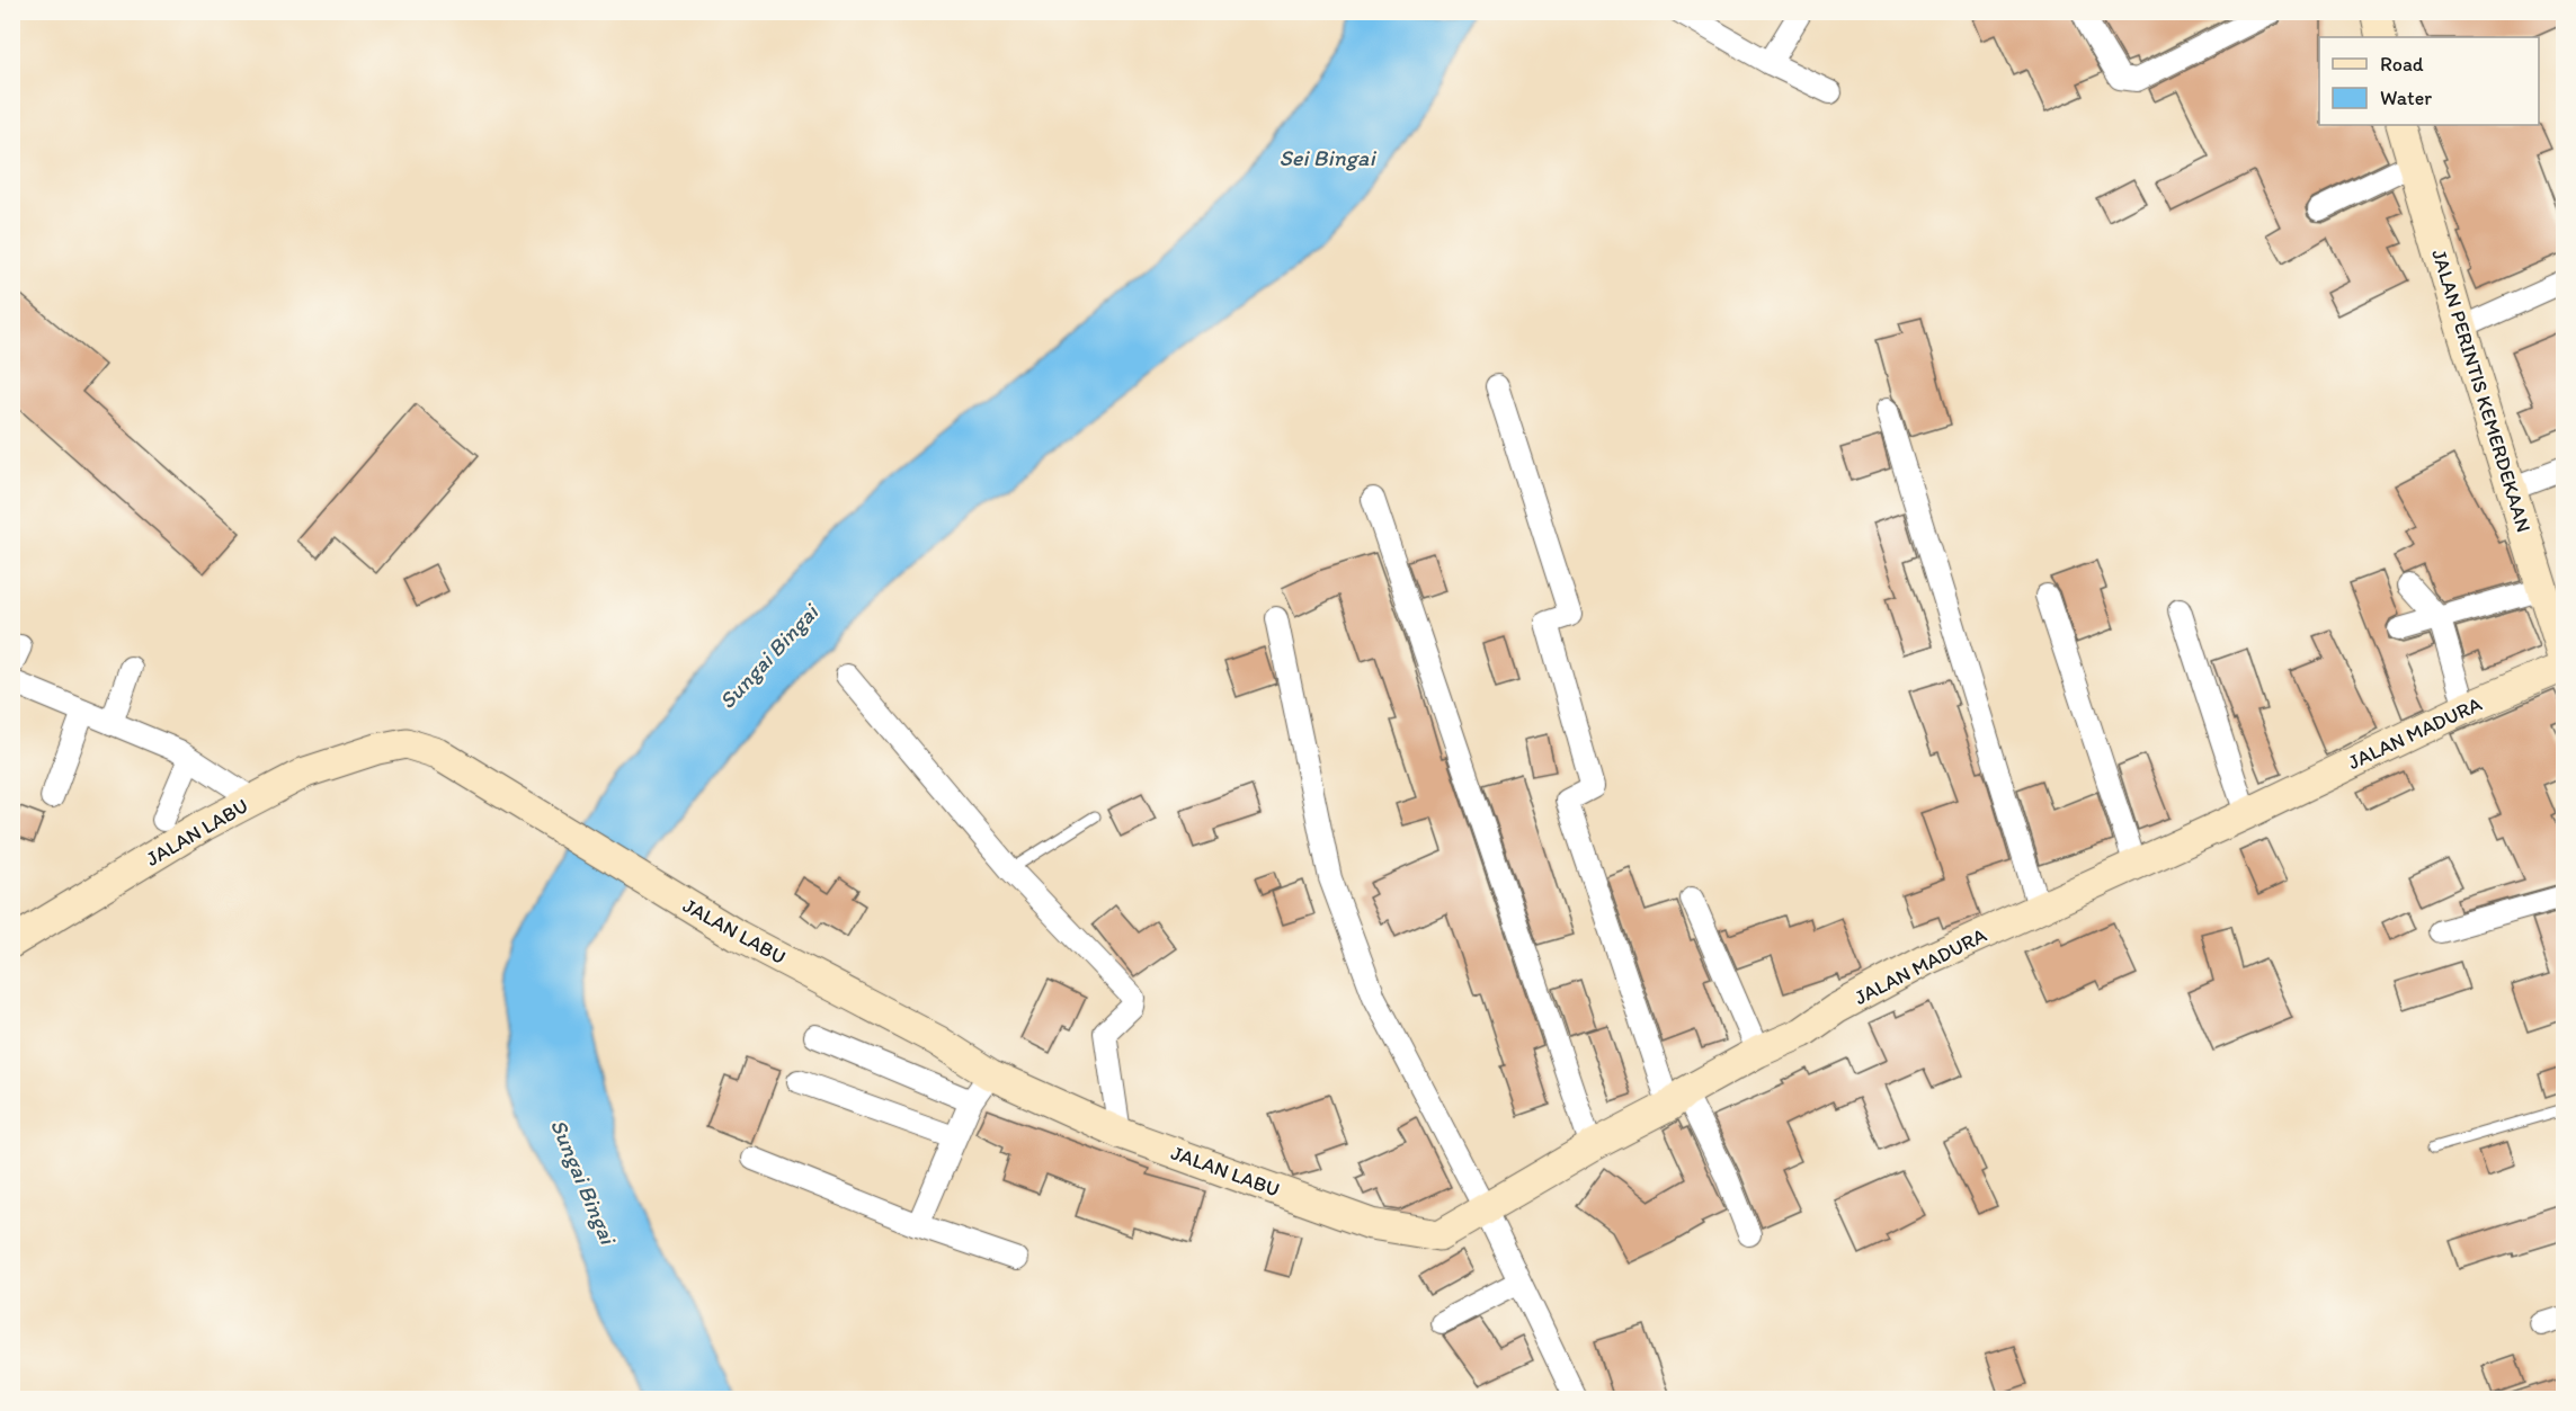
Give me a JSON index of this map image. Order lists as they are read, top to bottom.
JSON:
{
  "streets": {
    "street": ["JALAN PERINTIS KEMERDEKAAN", "JALAN MADURA", "JALAN LABU"]
  },
  "crossings": [
    ["JALAN MADURA", "JALAN LABU"]
  ],
  "water": ["Sei Bingai", "Sungai Bingai"],
  "legend": ["Road", "Water"]
}
